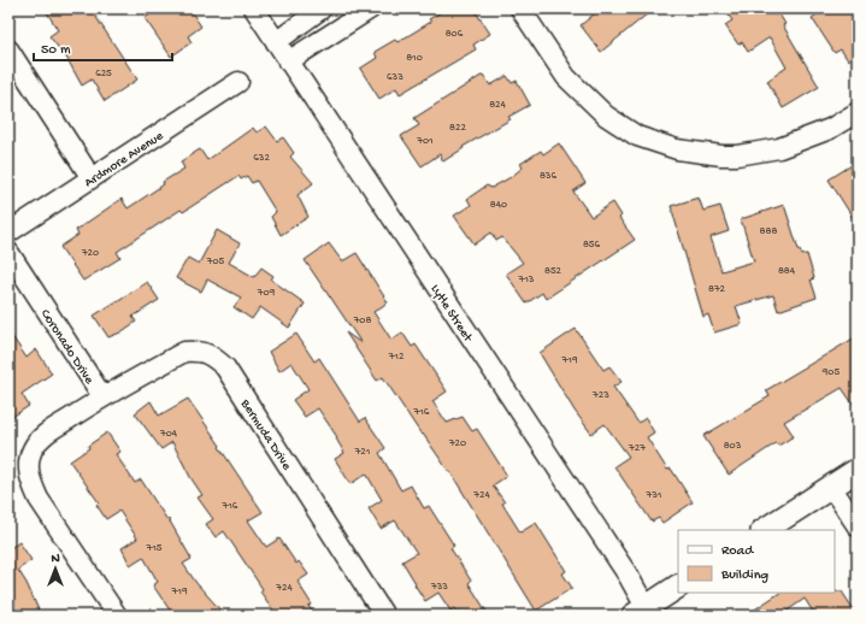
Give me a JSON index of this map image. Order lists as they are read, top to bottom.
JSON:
{
  "streets": {
    "street": [
      "Ardmore Avenue",
      "Lytle Street",
      "Coronado Drive",
      "Bermuda Drive"
    ]
  },
  "crossings": [
    ["Coronado Drive", "Bermuda Drive"]
  ],
  "house_numbers": [
    "806",
    "810",
    "625",
    "633",
    "824",
    "822",
    "701",
    "632",
    "836",
    "840",
    "888",
    "856",
    "720",
    "705",
    "852",
    "884",
    "713",
    "872",
    "709",
    "708",
    "712",
    "719",
    "905",
    "723",
    "716",
    "704",
    "720",
    "803",
    "727",
    "721",
    "724",
    "731",
    "716",
    "715",
    "733",
    "724",
    "719"
  ],
  "legend": ["Road", "Building"],
  "scale_bar": "50 m",
  "north": "top"
}
